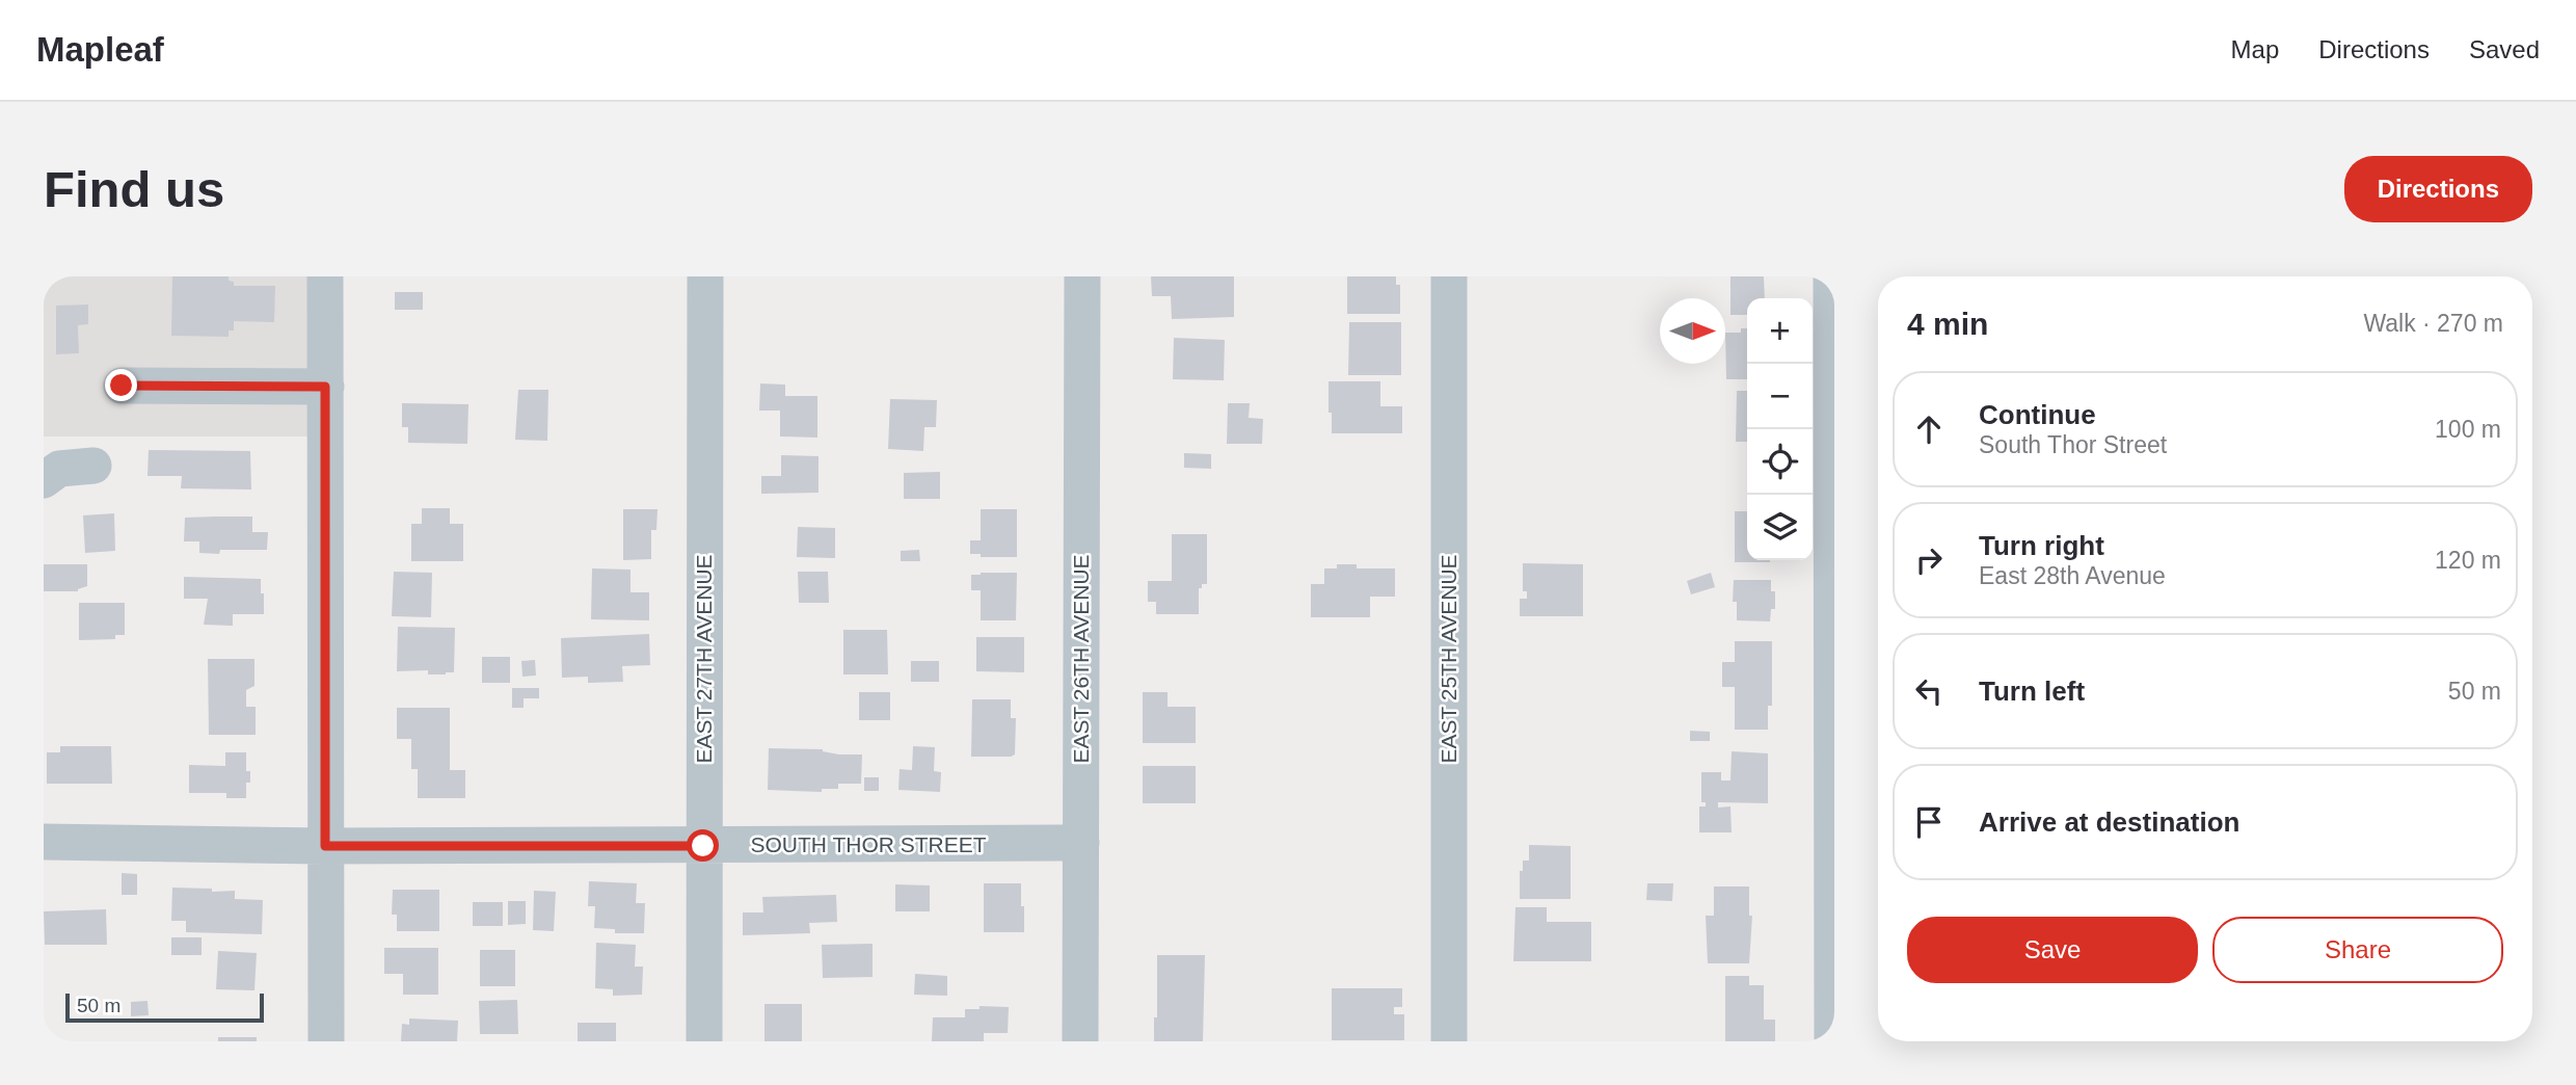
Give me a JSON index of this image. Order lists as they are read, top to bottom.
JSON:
{
  "streets": {
    "street": [
      "EAST 27TH AVENUE",
      "EAST 26TH AVENUE",
      "EAST 25TH AVENUE",
      "SOUTH THOR STREET"
    ]
  },
  "crossings": [
    ["EAST 27TH AVENUE", "SOUTH THOR STREET"],
    ["EAST 26TH AVENUE", "SOUTH THOR STREET"]
  ],
  "scale_bar": "50 m",
  "north": "right",
  "page": {
    "header": "Mapleaf",
    "nav": ["Map", "Directions", "Saved"],
    "buttons": [
      "Directions",
      ["Save", "Share"]
    ],
    "title": "Find us",
    "heading": ["4 min", "Walk · 270 m"],
    "map_buttons": ["+", "−"],
    "list": [
      ["Continue", "South Thor Street", "100 m"],
      ["Turn right", "East 28th Avenue", "120 m"],
      ["Turn left", "50 m"],
      "Arrive at destination"
    ],
    "scale": "50 m"
  }
}
